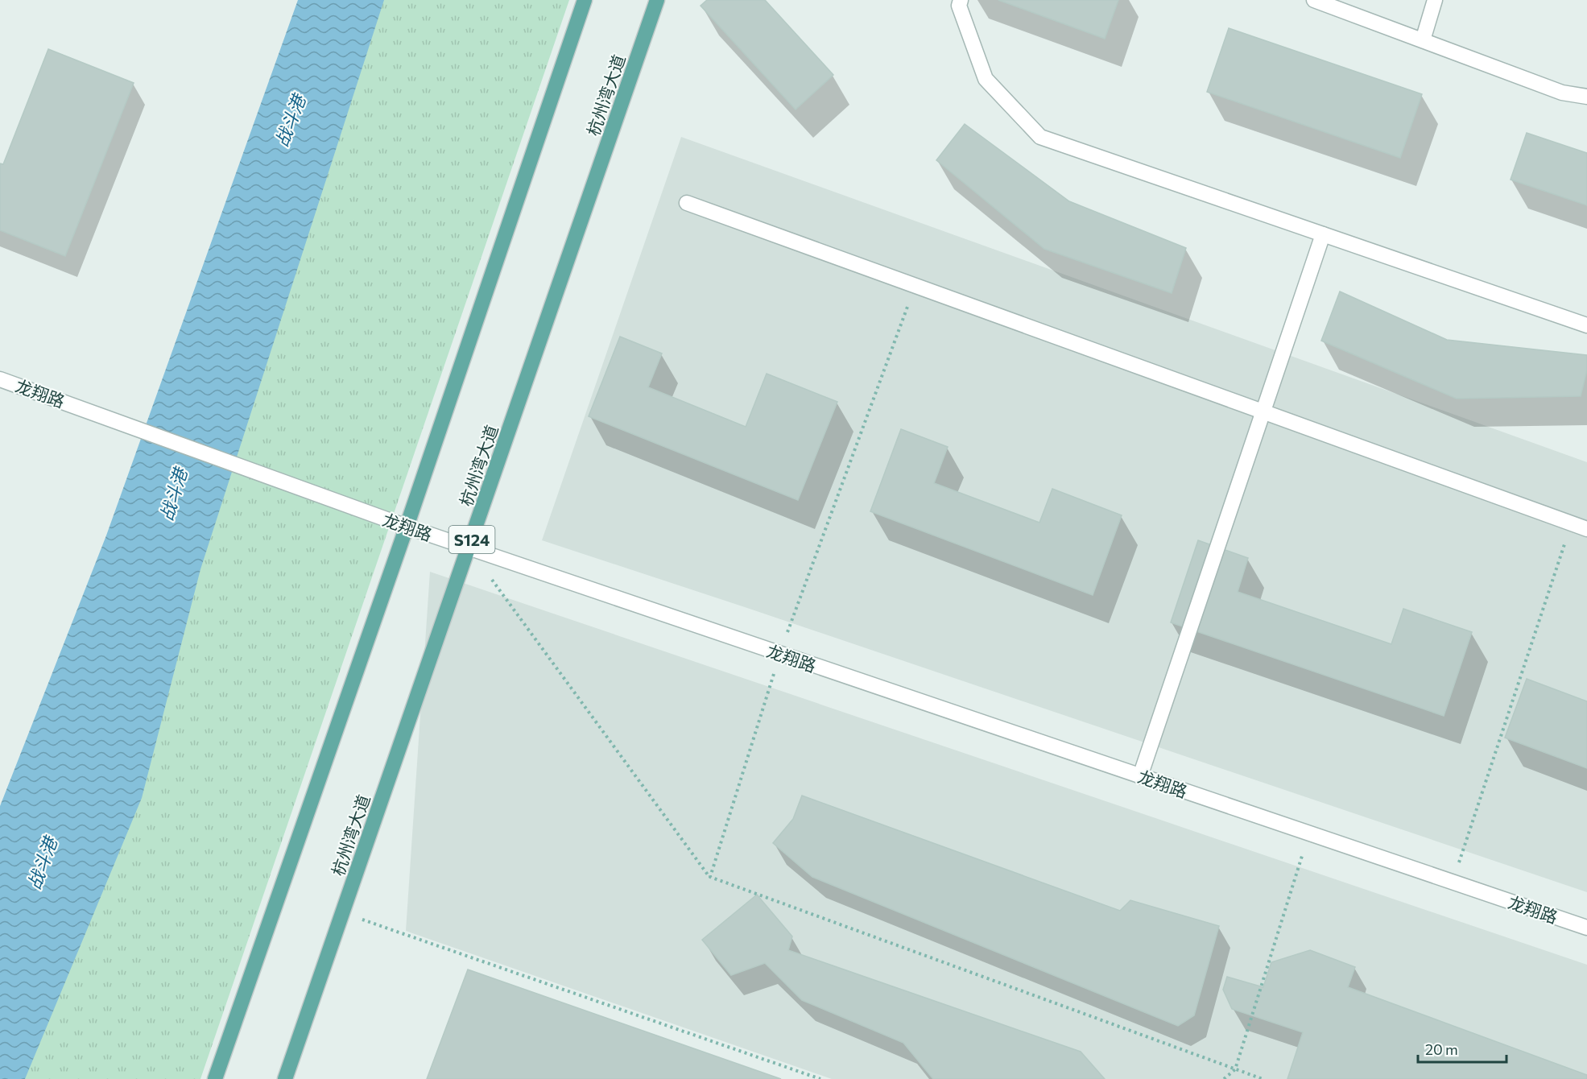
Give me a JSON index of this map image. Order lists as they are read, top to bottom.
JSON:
{
  "streets": {
    "main road": ["杭州湾大道", "S124"],
    "street": ["龙翔路"]
  },
  "crossings": [
    ["杭州湾大道", "龙翔路"]
  ],
  "water": ["战斗港"],
  "scale_bar": "20 m"
}
